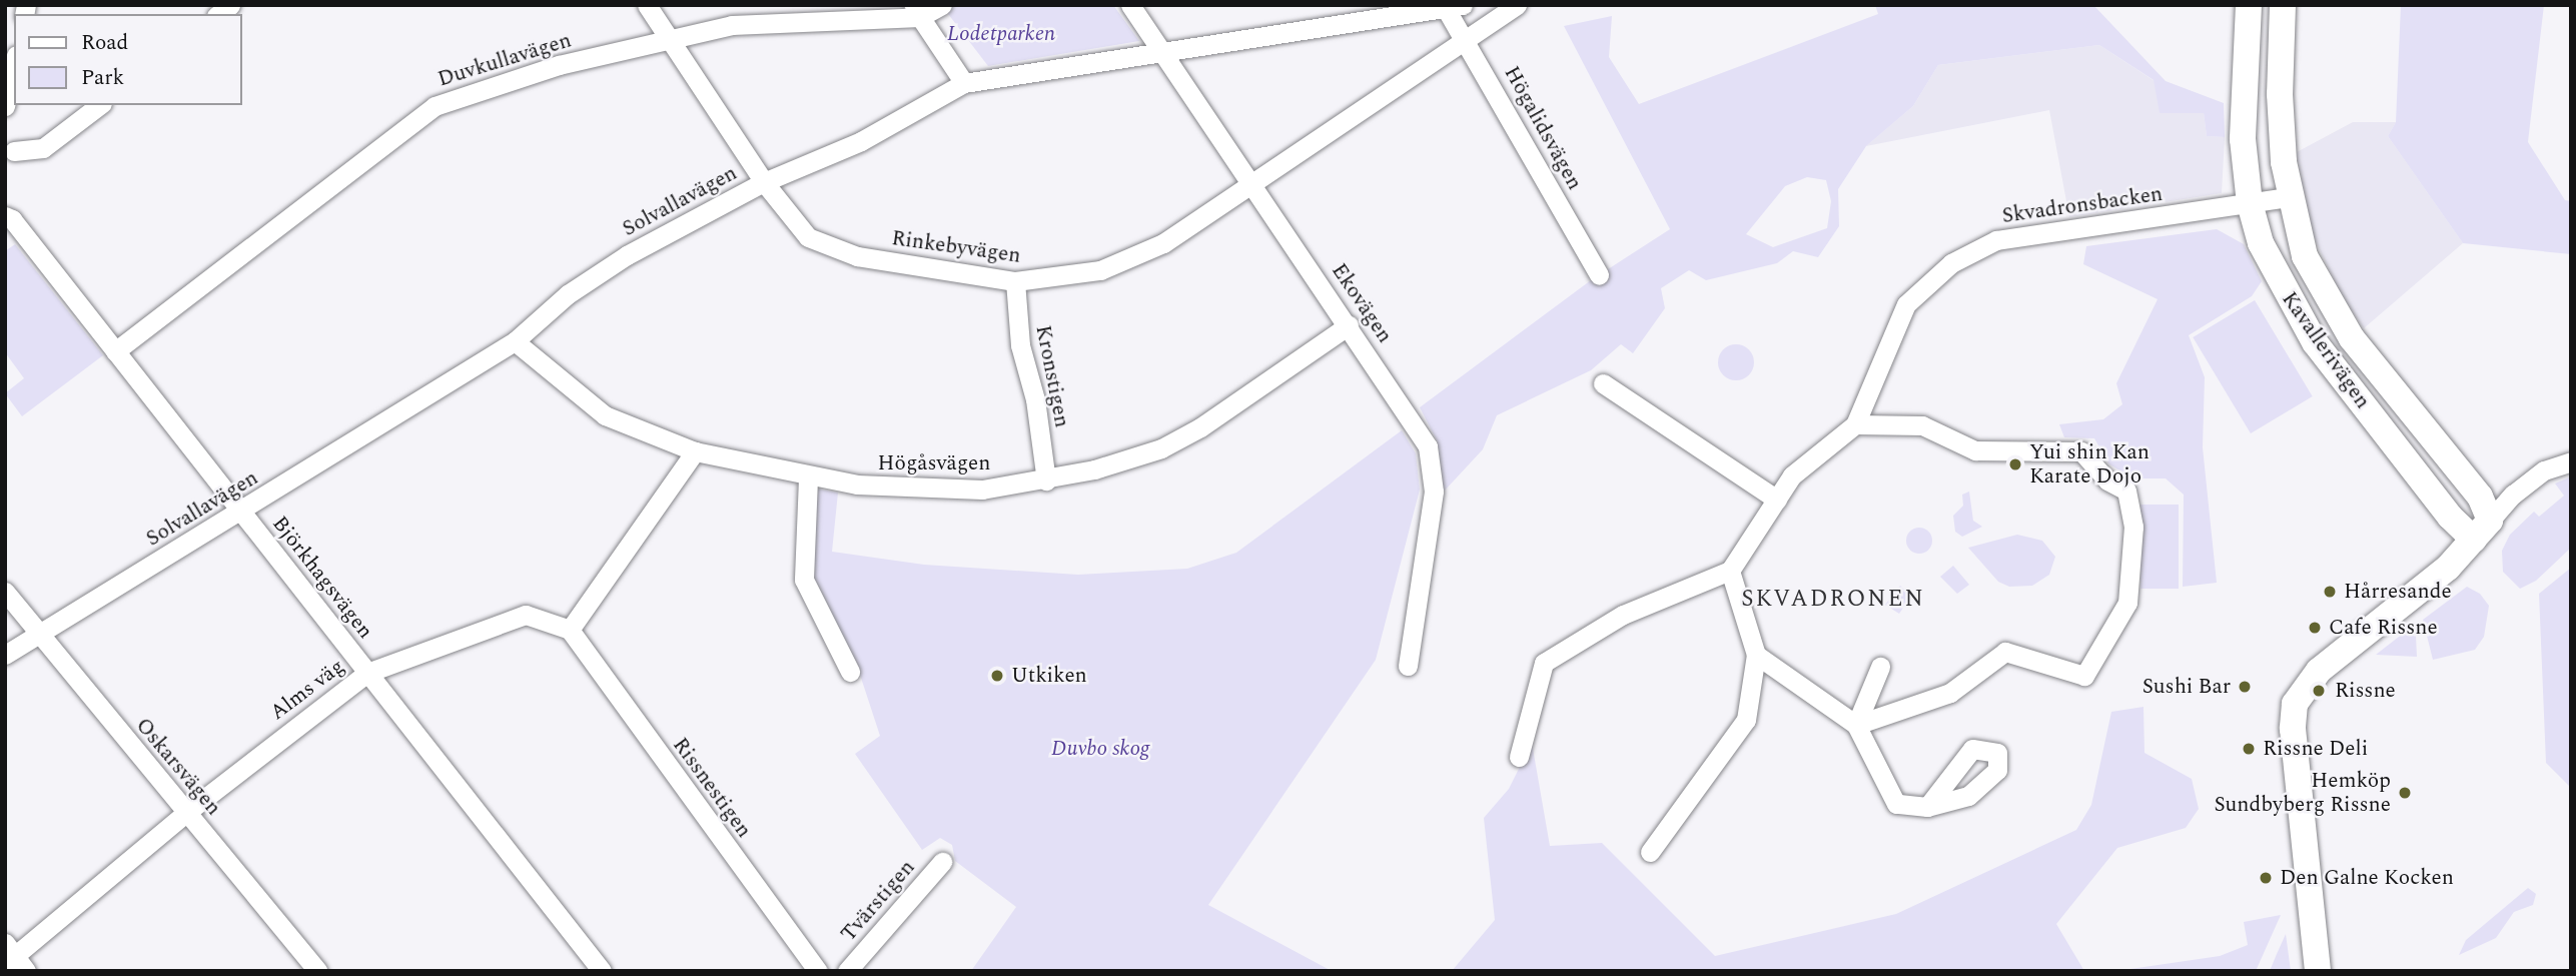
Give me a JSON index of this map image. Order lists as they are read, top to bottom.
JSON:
{
  "streets": {
    "street": [
      "Duvkullavägen",
      "Högalidsvägen",
      "Solvallavägen",
      "Skvadronsbacken",
      "Rinkebyvägen",
      "Ekovägen",
      "Kavallerivägen",
      "Kronstigen",
      "Högåsvägen",
      "Björkhagsvägen",
      "Alms väg",
      "Oskarsvägen",
      "Rissnestigen",
      "Tvärstigen"
    ]
  },
  "crossings": [
    ["Duvkullavägen", "Rinkebyvägen"],
    ["Duvkullavägen", "Björkhagsvägen"],
    ["Högalidsvägen", "Solvallavägen"],
    ["Högalidsvägen", "Rinkebyvägen"],
    ["Solvallavägen", "Rinkebyvägen"],
    ["Solvallavägen", "Ekovägen"],
    ["Solvallavägen", "Högåsvägen"],
    ["Solvallavägen", "Björkhagsvägen"],
    ["Solvallavägen", "Oskarsvägen"],
    ["Skvadronsbacken", "Kavallerivägen"],
    ["Rinkebyvägen", "Ekovägen"],
    ["Rinkebyvägen", "Kronstigen"],
    ["Ekovägen", "Högåsvägen"],
    ["Kronstigen", "Högåsvägen"],
    ["Björkhagsvägen", "Alms väg"],
    ["Alms väg", "Oskarsvägen"],
    ["Alms väg", "Rissnestigen"]
  ],
  "districts": ["SKVADRONEN"],
  "parks": ["Lodetparken", "Duvbo skog"],
  "places": [
    "Yui shin Kan Karate Dojo",
    "Hårresande",
    "Cafe Rissne",
    "Utkiken",
    "Sushi Bar",
    "Rissne",
    "Rissne Deli",
    "Hemköp Sundbyberg Rissne",
    "Den Galne Kocken"
  ],
  "legend": ["Road", "Park"]
}
